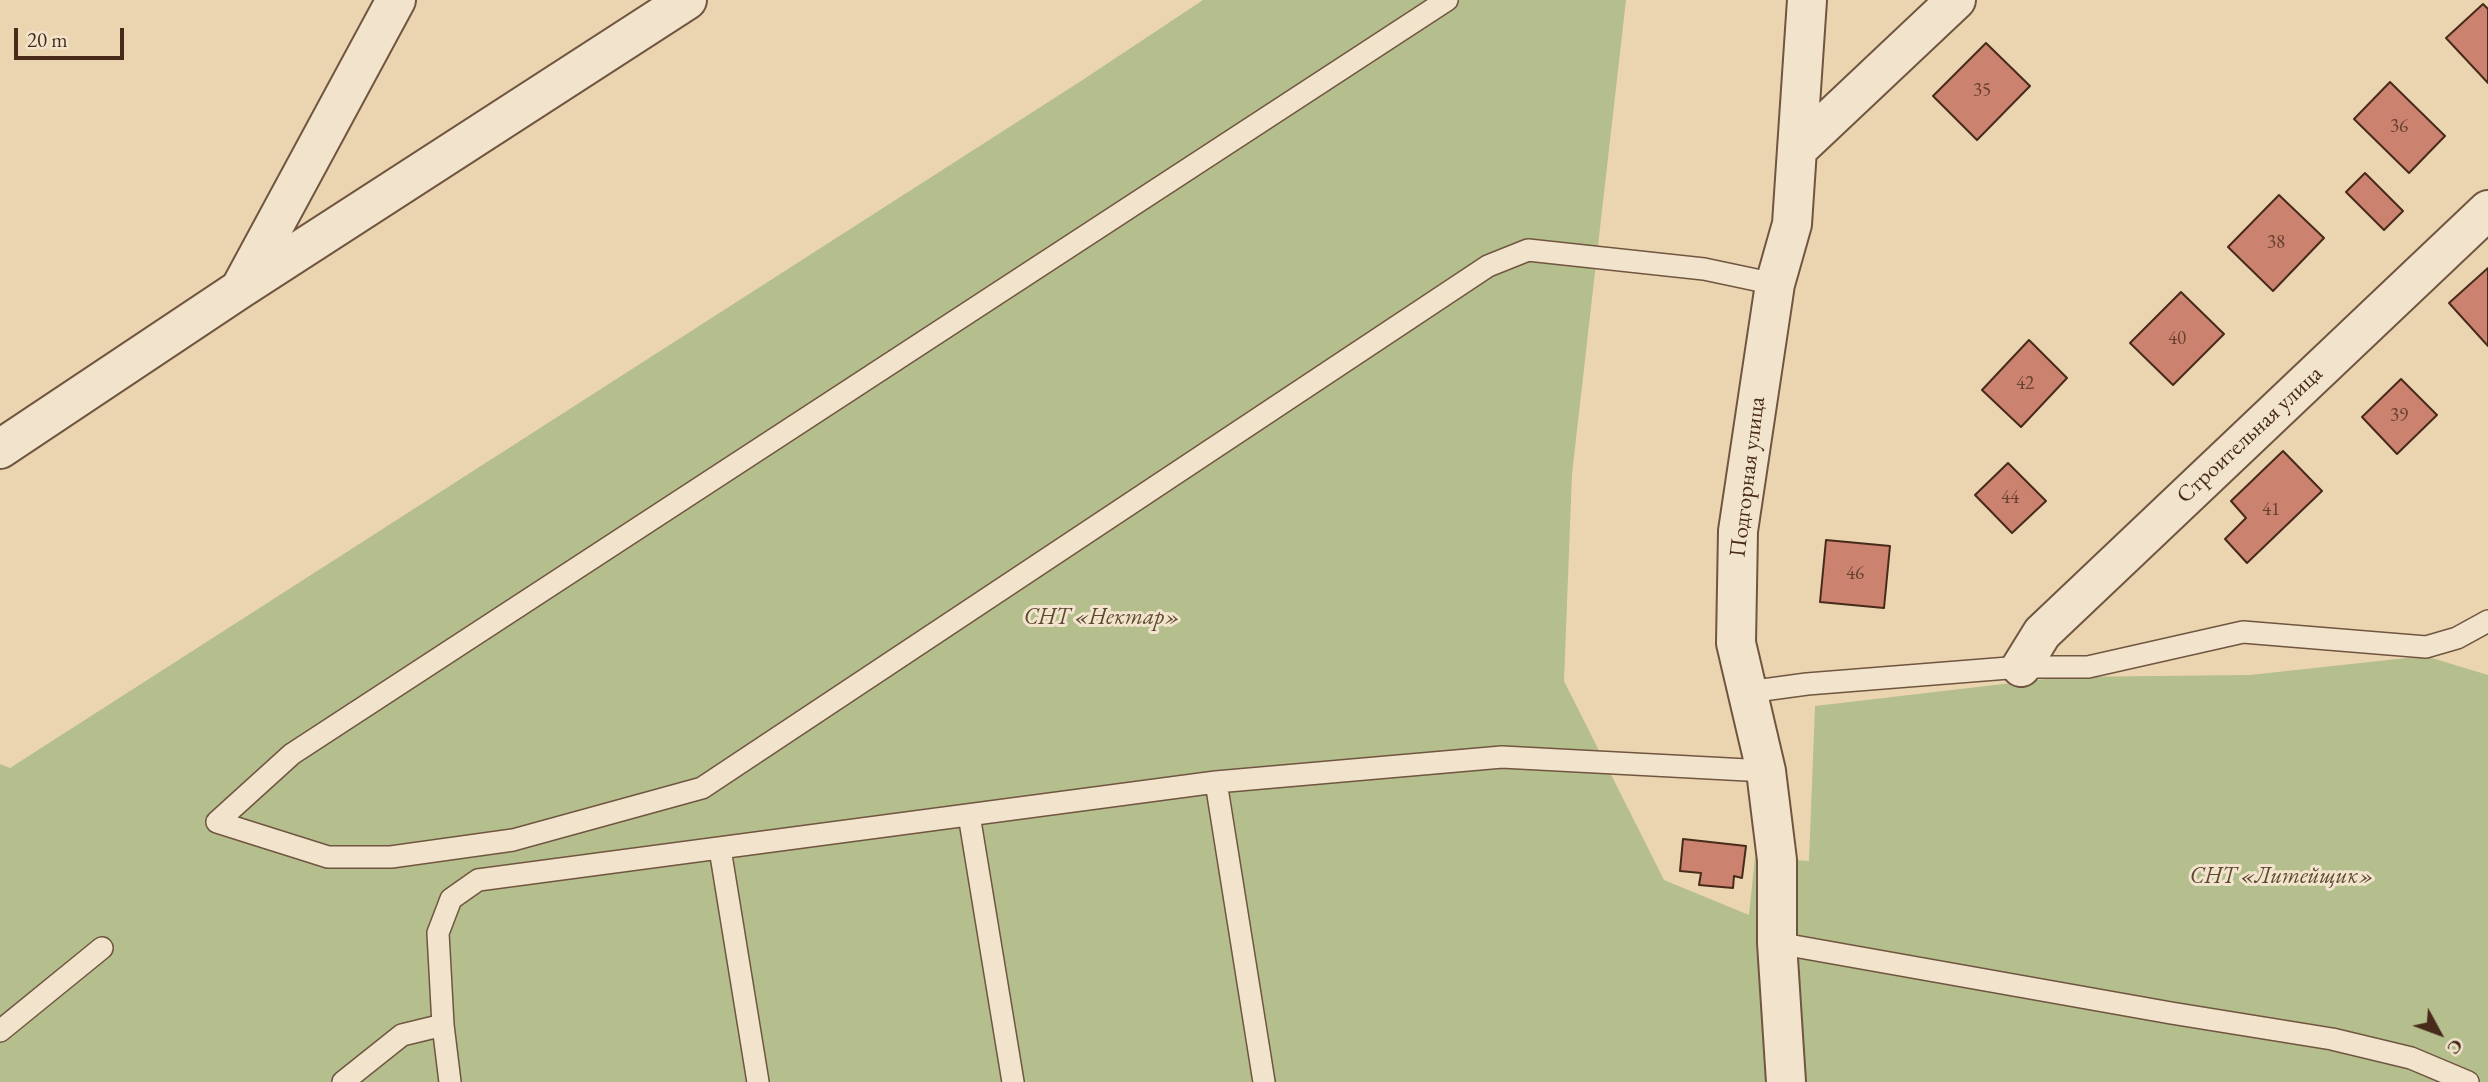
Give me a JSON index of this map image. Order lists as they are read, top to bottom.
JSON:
{
  "streets": {
    "street": ["Строительная улица", "Подгорная улица"]
  },
  "parks": ["СНТ «Нектар»", "СНТ «Литейщик»"],
  "house_numbers": [
    "35",
    "36",
    "38",
    "40",
    "42",
    "39",
    "44",
    "41",
    "46"
  ],
  "scale_bar": "20 m",
  "north": "bottom right"
}
